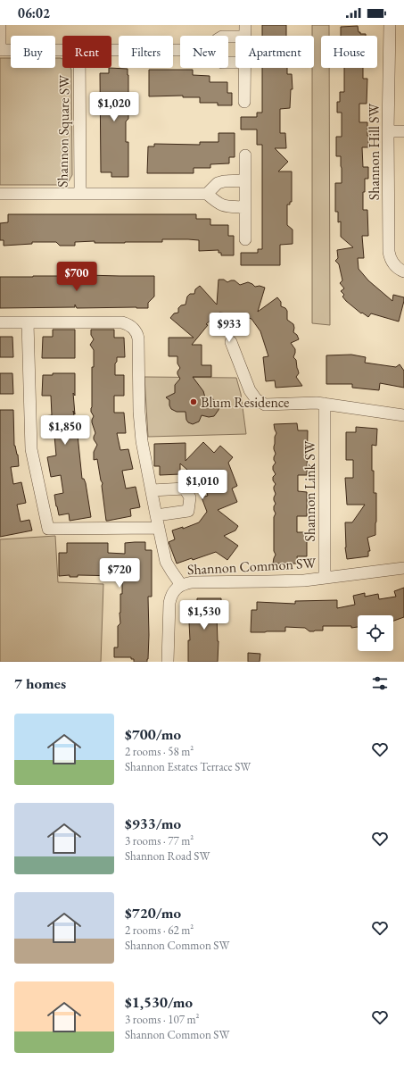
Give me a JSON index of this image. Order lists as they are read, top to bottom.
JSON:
{
  "streets": {
    "street": [
      "Shannon Square SW",
      "Shannon Hill SW",
      "Shannon Link SW",
      "Shannon Common SW"
    ]
  },
  "crossings": [
    ["Shannon Link SW", "Shannon Common SW"]
  ],
  "places": ["Blum Residence"],
  "page": {
    "status": "06:02",
    "chip": [
      "Buy",
      "Rent",
      "Filters",
      "New",
      "Apartment",
      "House"
    ],
    "price": [
      "$1,020",
      "$700",
      "$933",
      "$1,850",
      "$1,010",
      "$720",
      "$1,530"
    ],
    "heading": "7 homes",
    "list": [
      {
        "name": "$700/mo",
        "note": "2 rooms · 58 m² · Shannon Estates Terrace SW"
      },
      {
        "name": "$933/mo",
        "note": "3 rooms · 77 m² · Shannon Road SW"
      },
      {
        "name": "$720/mo",
        "note": "2 rooms · 62 m² · Shannon Common SW"
      },
      {
        "name": "$1,530/mo",
        "note": "3 rooms · 107 m² · Shannon Common SW"
      }
    ]
  }
}
